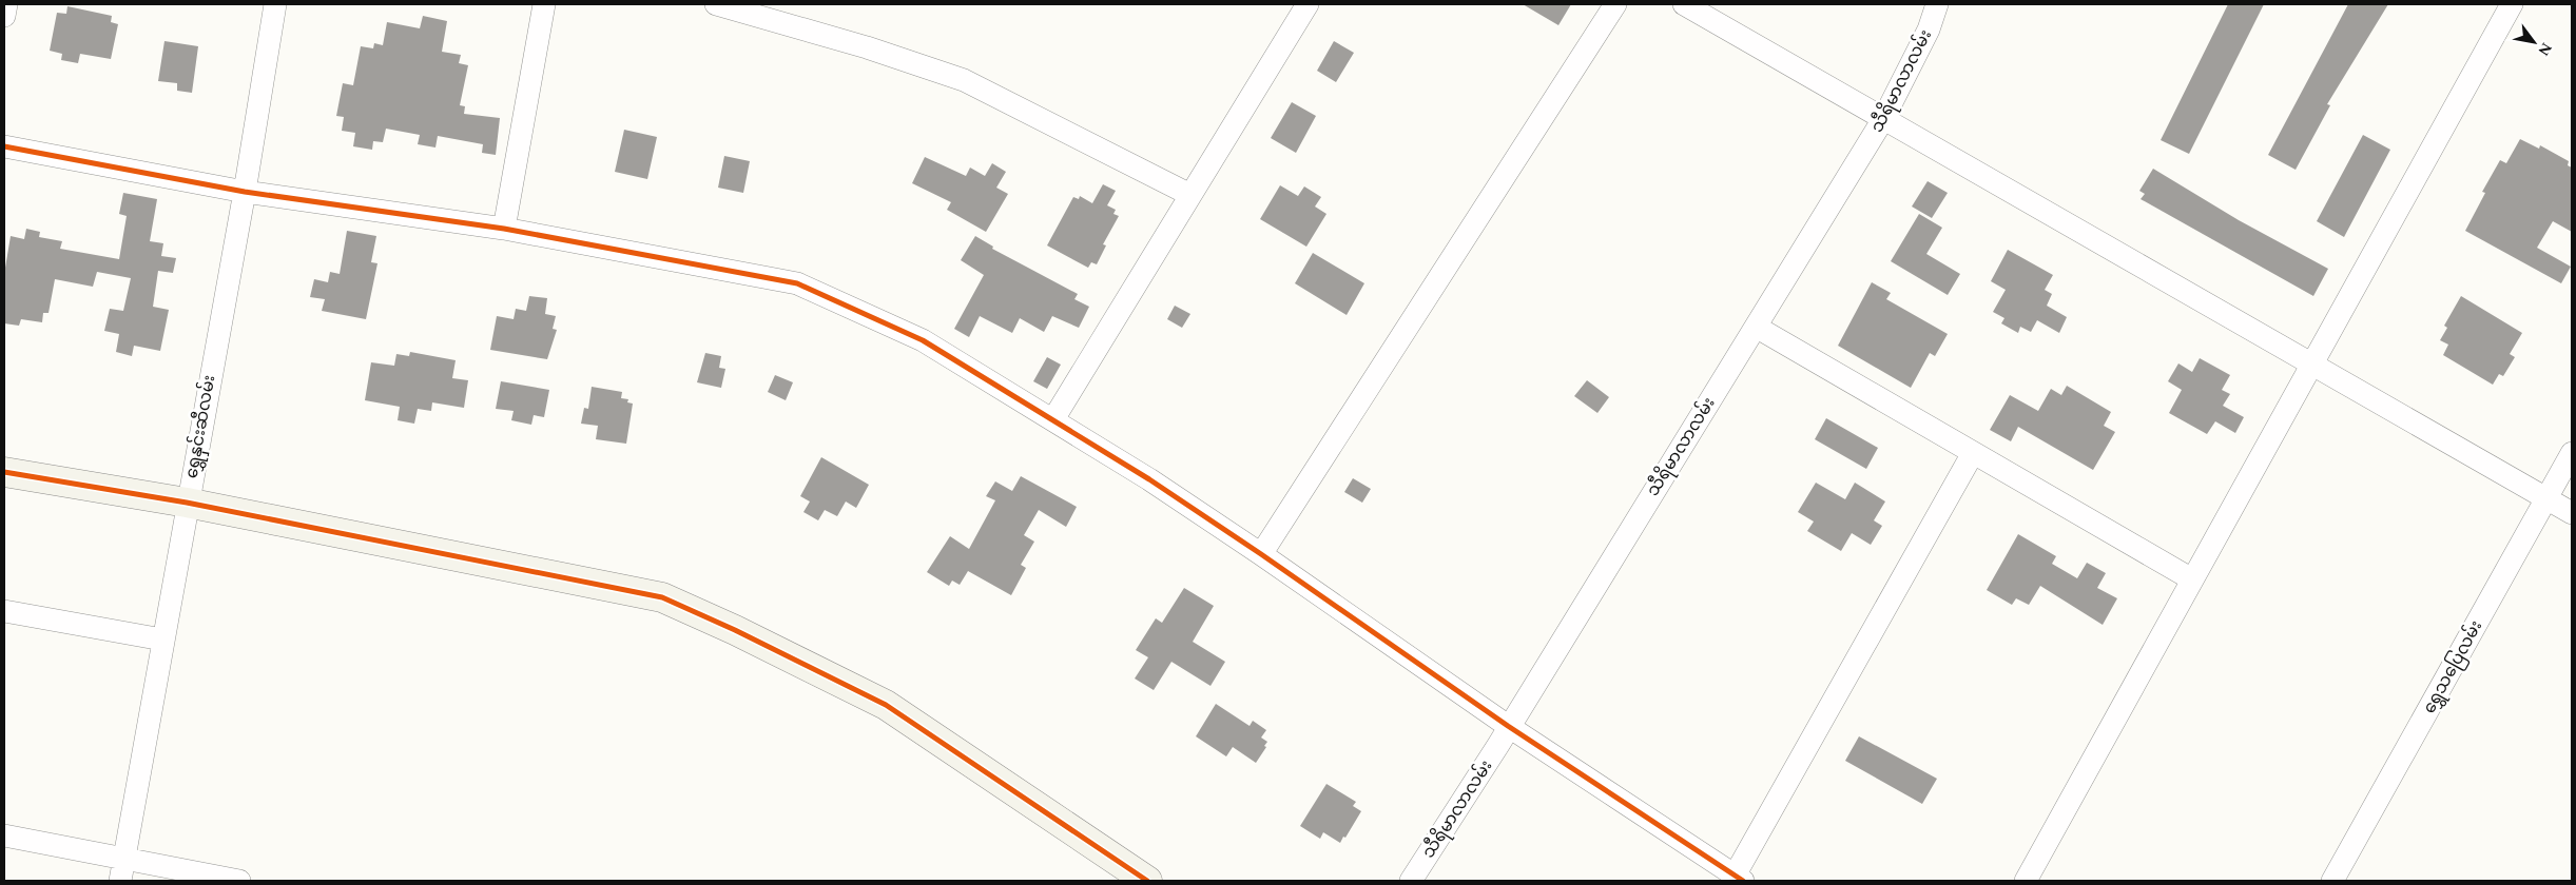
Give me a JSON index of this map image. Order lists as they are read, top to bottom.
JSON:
{
  "streets": {
    "street": ["သီရိမာလာလမ်း", "ရွှေနှင်းဆီလမ်း", "ရွှေသပြေလမ်း"]
  },
  "north": "bottom right"
}
